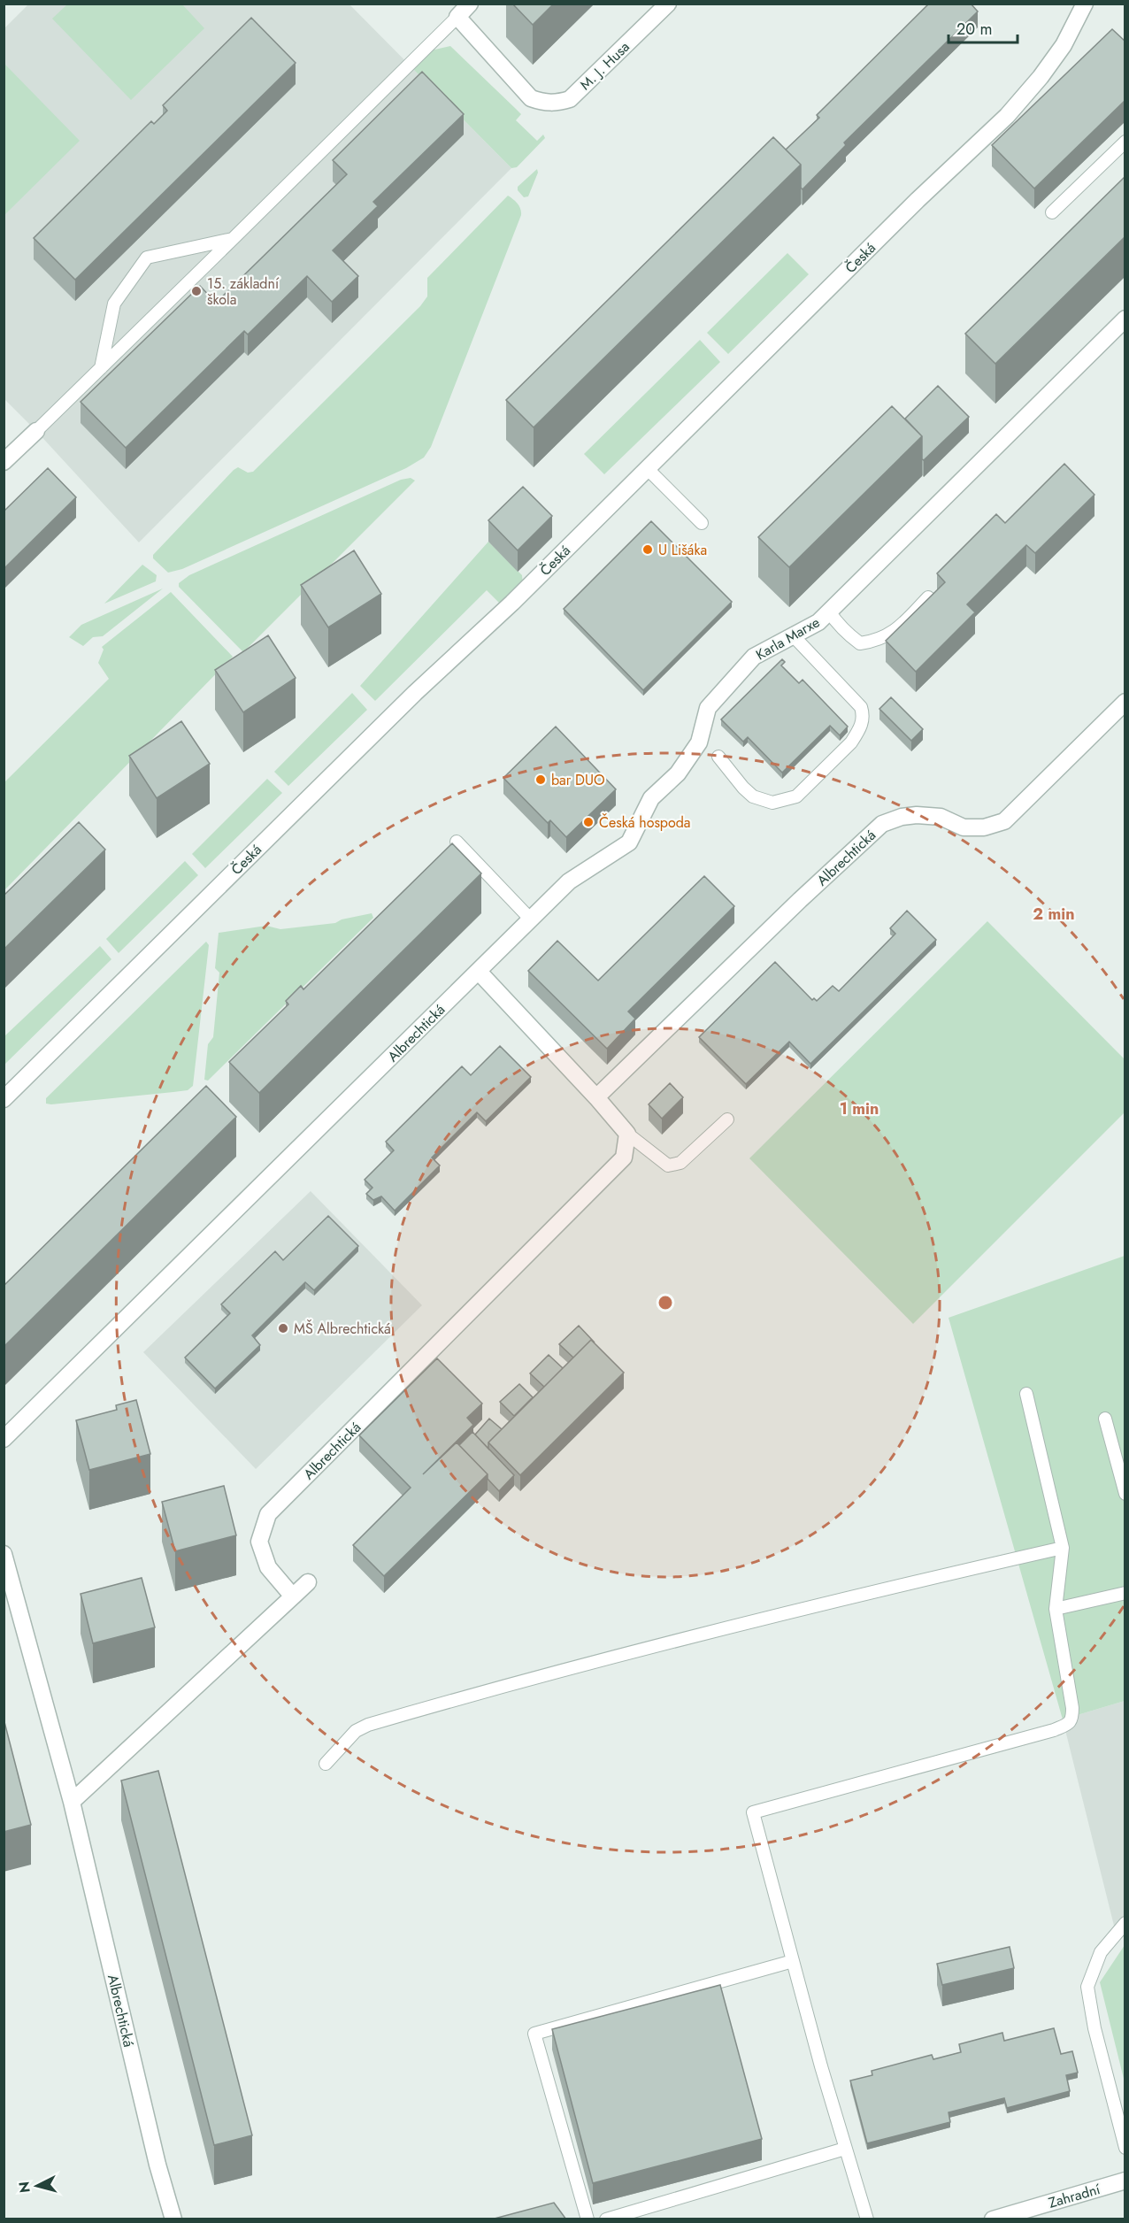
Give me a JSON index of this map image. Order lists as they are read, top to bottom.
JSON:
{
  "streets": {
    "street": [
      "M. J. Husa",
      "Česká",
      "Karla Marxe",
      "Albrechtická",
      "Zahradní"
    ]
  },
  "crossings": [
    ["Karla Marxe", "Albrechtická"]
  ],
  "places": [
    "15. základní škola",
    "U Lišáka",
    "bar DUO",
    "Česká hospoda",
    "MŠ Albrechtická"
  ],
  "scale_bar": "20 m",
  "north": "left",
  "rings": ["2 min", "1 min"]
}
